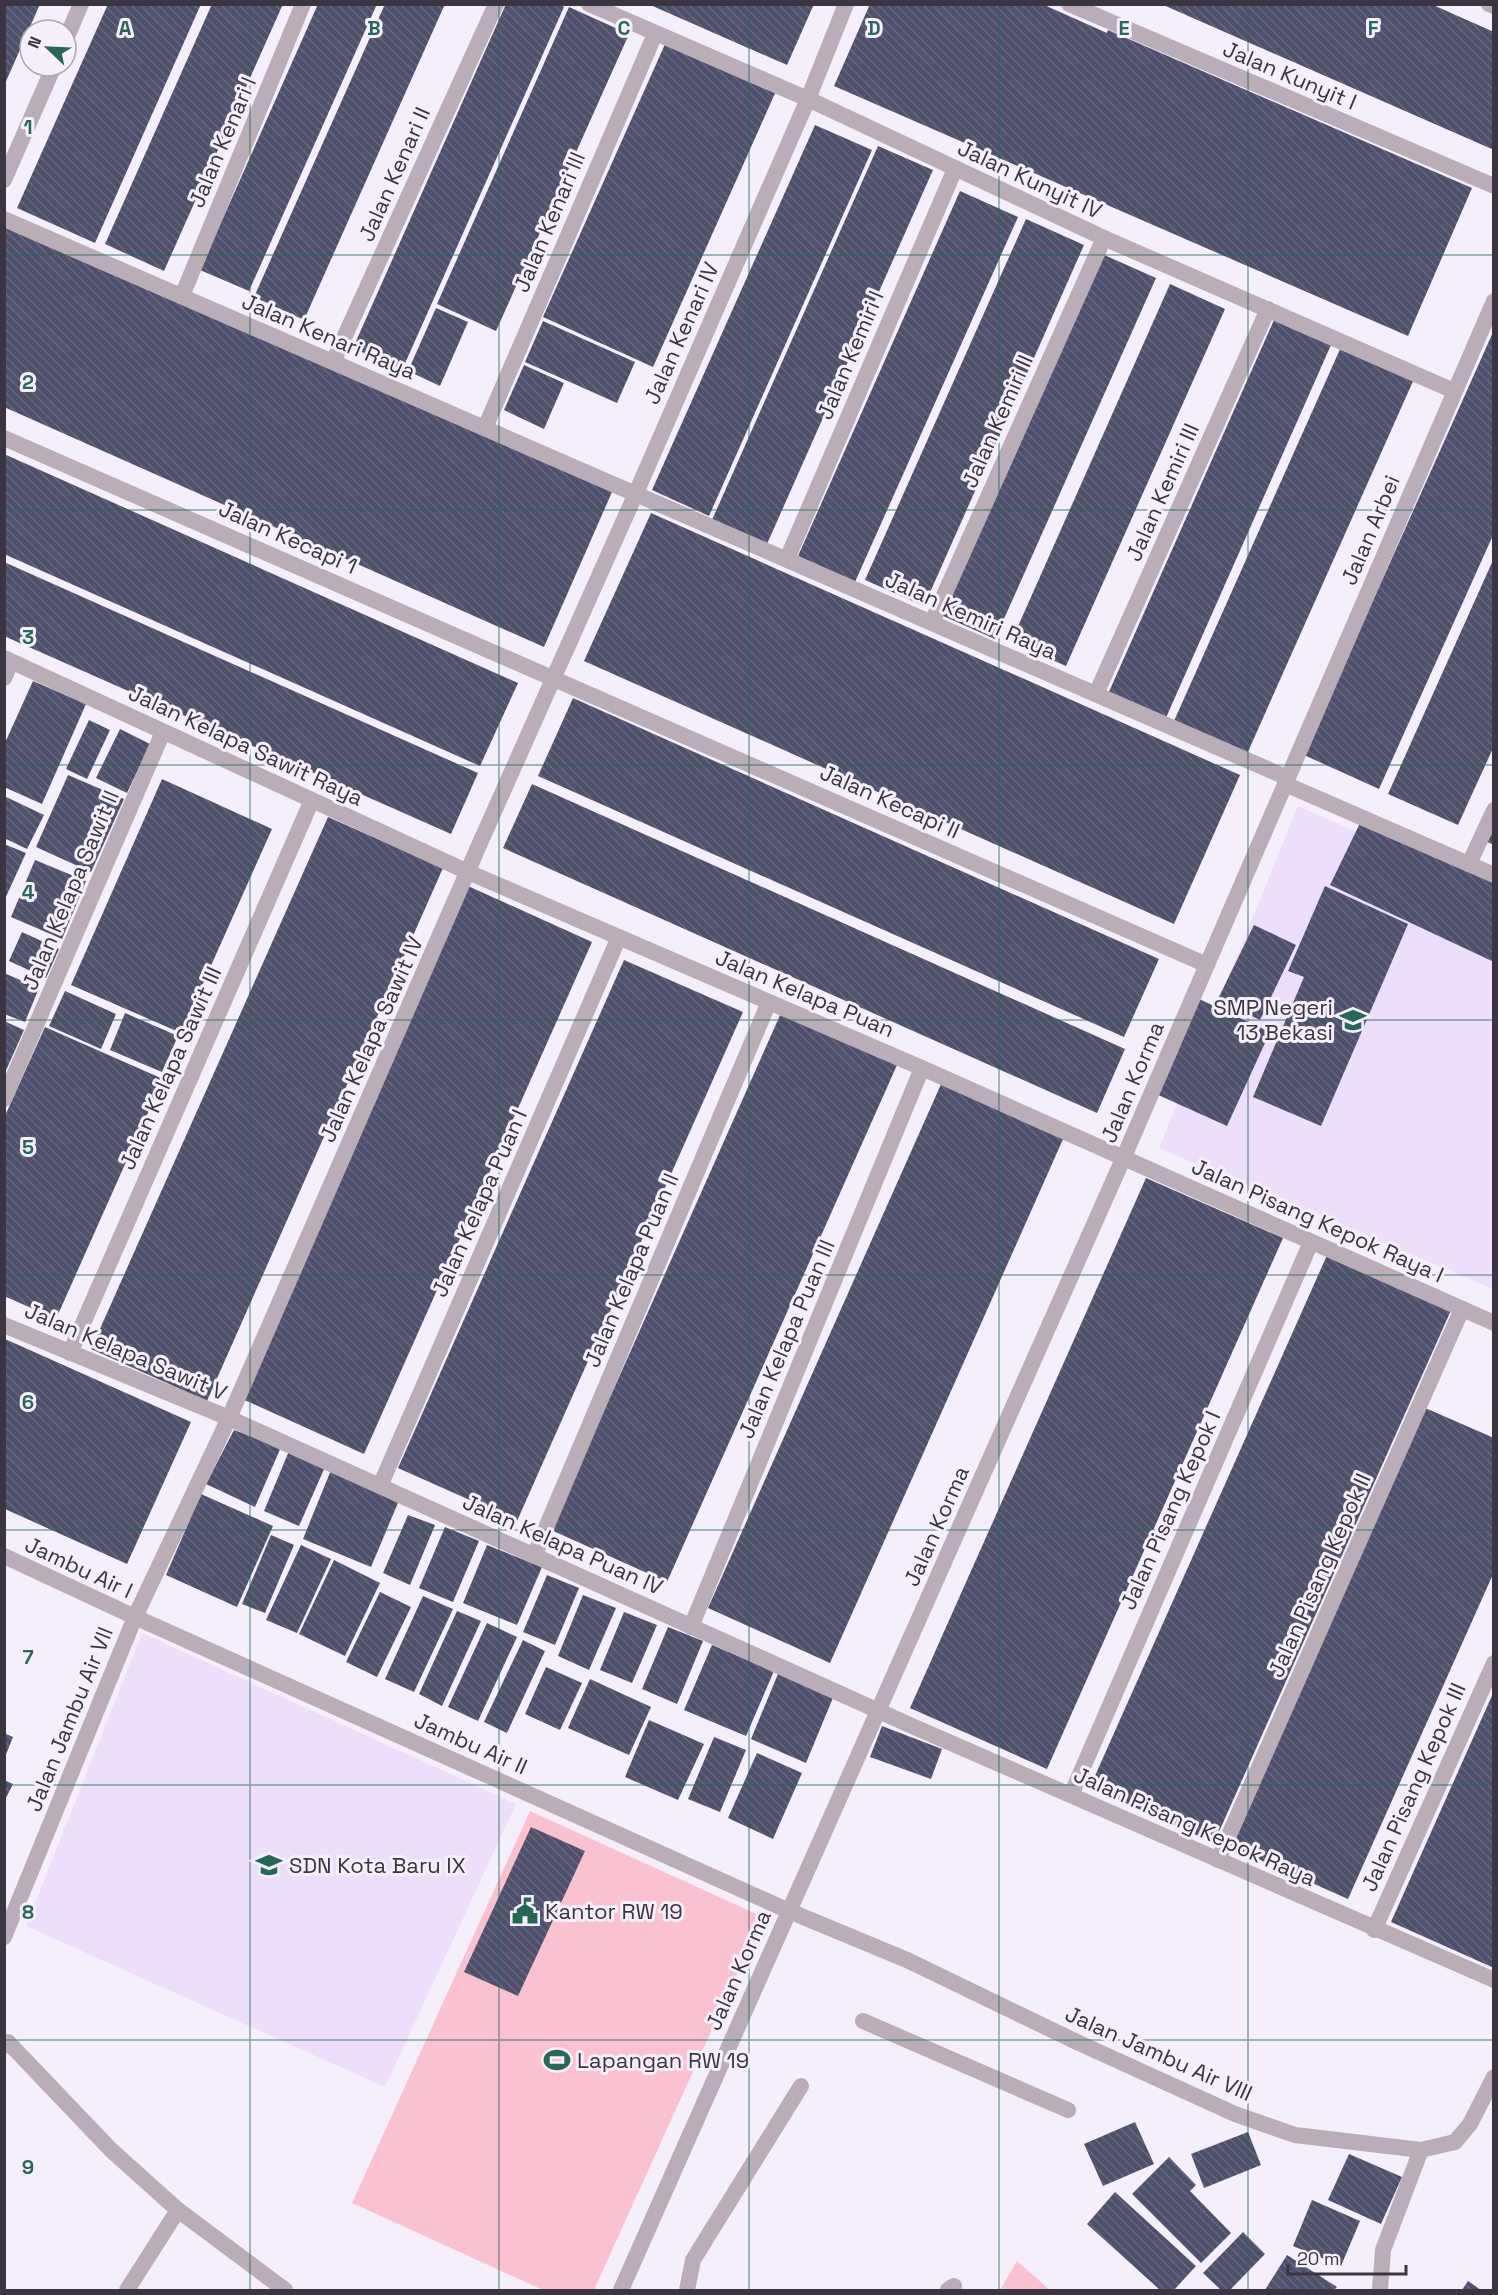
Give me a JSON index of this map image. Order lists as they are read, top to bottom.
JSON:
{
  "streets": {
    "street": [
      "Jalan Kunyit I",
      "Jalan Kenari I",
      "Jalan Kenari II",
      "Jalan Kunyit IV",
      "Jalan Kenari III",
      "Jalan Kenari IV",
      "Jalan Kenari Raya",
      "Jalan Kemiri I",
      "Jalan Kemiri II",
      "Jalan Kemiri III",
      "Jalan Arbei",
      "Jalan Kecapi 1",
      "Jalan Kemiri Raya",
      "Jalan Kelapa Sawit Raya",
      "Jalan Kecapi II",
      "Jalan Kelapa Sawit II",
      "Jalan Kelapa Puan",
      "Jalan Kelapa Sawit IV",
      "Jalan Kelapa Sawit III",
      "Jalan Korma",
      "Jalan Kelapa Puan I",
      "Jalan Pisang Kepok Raya I",
      "Jalan Kelapa Puan II",
      "Jalan Kelapa Puan III",
      "Jalan Kelapa Sawit V",
      "Jalan Pisang Kepok I",
      "Jalan Kelapa Puan IV",
      "Jambu Air I",
      "Jalan Pisang Kepok II",
      "Jalan Jambu Air VII",
      "Jambu Air II",
      "Jalan Pisang Kepok III",
      "Jalan Pisang Kepok Raya",
      "Jalan Jambu Air VIII"
    ]
  },
  "crossings": [
    ["Jalan Kenari I", "Jalan Kenari Raya"],
    ["Jalan Kenari II", "Jalan Kenari Raya"],
    ["Jalan Kunyit IV", "Jalan Kenari III"],
    ["Jalan Kunyit IV", "Jalan Kenari IV"],
    ["Jalan Kunyit IV", "Jalan Kemiri I"],
    ["Jalan Kunyit IV", "Jalan Kemiri II"],
    ["Jalan Kunyit IV", "Jalan Kemiri III"],
    ["Jalan Kunyit IV", "Jalan Arbei"],
    ["Jalan Kenari III", "Jalan Kenari Raya"],
    ["Jalan Kenari IV", "Jalan Kenari Raya"],
    ["Jalan Kenari IV", "Jalan Kecapi 1"],
    ["Jalan Kenari IV", "Jalan Kemiri Raya"],
    ["Jalan Kenari IV", "Jalan Kecapi II"],
    ["Jalan Kenari IV", "Jalan Kelapa Sawit IV"],
    ["Jalan Kenari Raya", "Jalan Kemiri Raya"],
    ["Jalan Kemiri I", "Jalan Kemiri Raya"],
    ["Jalan Kemiri II", "Jalan Kemiri Raya"],
    ["Jalan Kemiri III", "Jalan Kemiri Raya"],
    ["Jalan Arbei", "Jalan Kemiri Raya"],
    ["Jalan Arbei", "Jalan Korma"],
    ["Jalan Kecapi 1", "Jalan Kecapi II"],
    ["Jalan Kecapi 1", "Jalan Kelapa Sawit IV"],
    ["Jalan Kemiri Raya", "Jalan Korma"],
    ["Jalan Kelapa Sawit Raya", "Jalan Kelapa Sawit II"],
    ["Jalan Kelapa Sawit Raya", "Jalan Kelapa Puan"],
    ["Jalan Kelapa Sawit Raya", "Jalan Kelapa Sawit IV"],
    ["Jalan Kelapa Sawit Raya", "Jalan Kelapa Sawit III"],
    ["Jalan Kecapi II", "Jalan Kelapa Sawit IV"],
    ["Jalan Kecapi II", "Jalan Korma"],
    ["Jalan Kelapa Puan", "Jalan Kelapa Sawit IV"],
    ["Jalan Kelapa Puan", "Jalan Korma"],
    ["Jalan Kelapa Puan", "Jalan Kelapa Puan I"],
    ["Jalan Kelapa Puan", "Jalan Pisang Kepok Raya I"],
    ["Jalan Kelapa Puan", "Jalan Kelapa Puan II"],
    ["Jalan Kelapa Puan", "Jalan Kelapa Puan III"],
    ["Jalan Kelapa Sawit IV", "Jalan Kelapa Sawit V"],
    ["Jalan Kelapa Sawit IV", "Jalan Kelapa Puan IV"],
    ["Jalan Kelapa Sawit IV", "Jambu Air I"],
    ["Jalan Kelapa Sawit IV", "Jalan Jambu Air VII"],
    ["Jalan Kelapa Sawit IV", "Jambu Air II"],
    ["Jalan Kelapa Sawit III", "Jalan Kelapa Sawit V"],
    ["Jalan Korma", "Jalan Pisang Kepok Raya I"],
    ["Jalan Korma", "Jalan Kelapa Puan IV"],
    ["Jalan Korma", "Jambu Air II"],
    ["Jalan Korma", "Jalan Pisang Kepok Raya"],
    ["Jalan Korma", "Jalan Jambu Air VIII"],
    ["Jalan Kelapa Puan I", "Jalan Kelapa Puan IV"],
    ["Jalan Pisang Kepok Raya I", "Jalan Pisang Kepok I"],
    ["Jalan Pisang Kepok Raya I", "Jalan Pisang Kepok II"],
    ["Jalan Kelapa Puan II", "Jalan Kelapa Puan IV"],
    ["Jalan Kelapa Puan III", "Jalan Kelapa Puan IV"],
    ["Jalan Kelapa Sawit V", "Jalan Kelapa Puan IV"],
    ["Jalan Pisang Kepok I", "Jalan Pisang Kepok Raya"],
    ["Jalan Kelapa Puan IV", "Jalan Pisang Kepok Raya"],
    ["Jambu Air I", "Jalan Jambu Air VII"],
    ["Jambu Air I", "Jambu Air II"],
    ["Jalan Pisang Kepok II", "Jalan Pisang Kepok Raya"],
    ["Jalan Jambu Air VII", "Jambu Air II"],
    ["Jambu Air II", "Jalan Jambu Air VIII"],
    ["Jalan Pisang Kepok III", "Jalan Pisang Kepok Raya"]
  ],
  "places": {
    "school or university": ["SMP Negeri 13 Bekasi", "SDN Kota Baru IX"],
    "public building": ["Kantor RW 19"],
    "sports": ["Lapangan RW 19"]
  },
  "scale_bar": "20 m",
  "north": "top left",
  "grid": {
    "columns": [
      "A",
      "B",
      "C",
      "D",
      "E",
      "F"
    ],
    "rows": [
      "1",
      "2",
      "3",
      "4",
      "5",
      "6",
      "7",
      "8",
      "9"
    ]
  }
}
